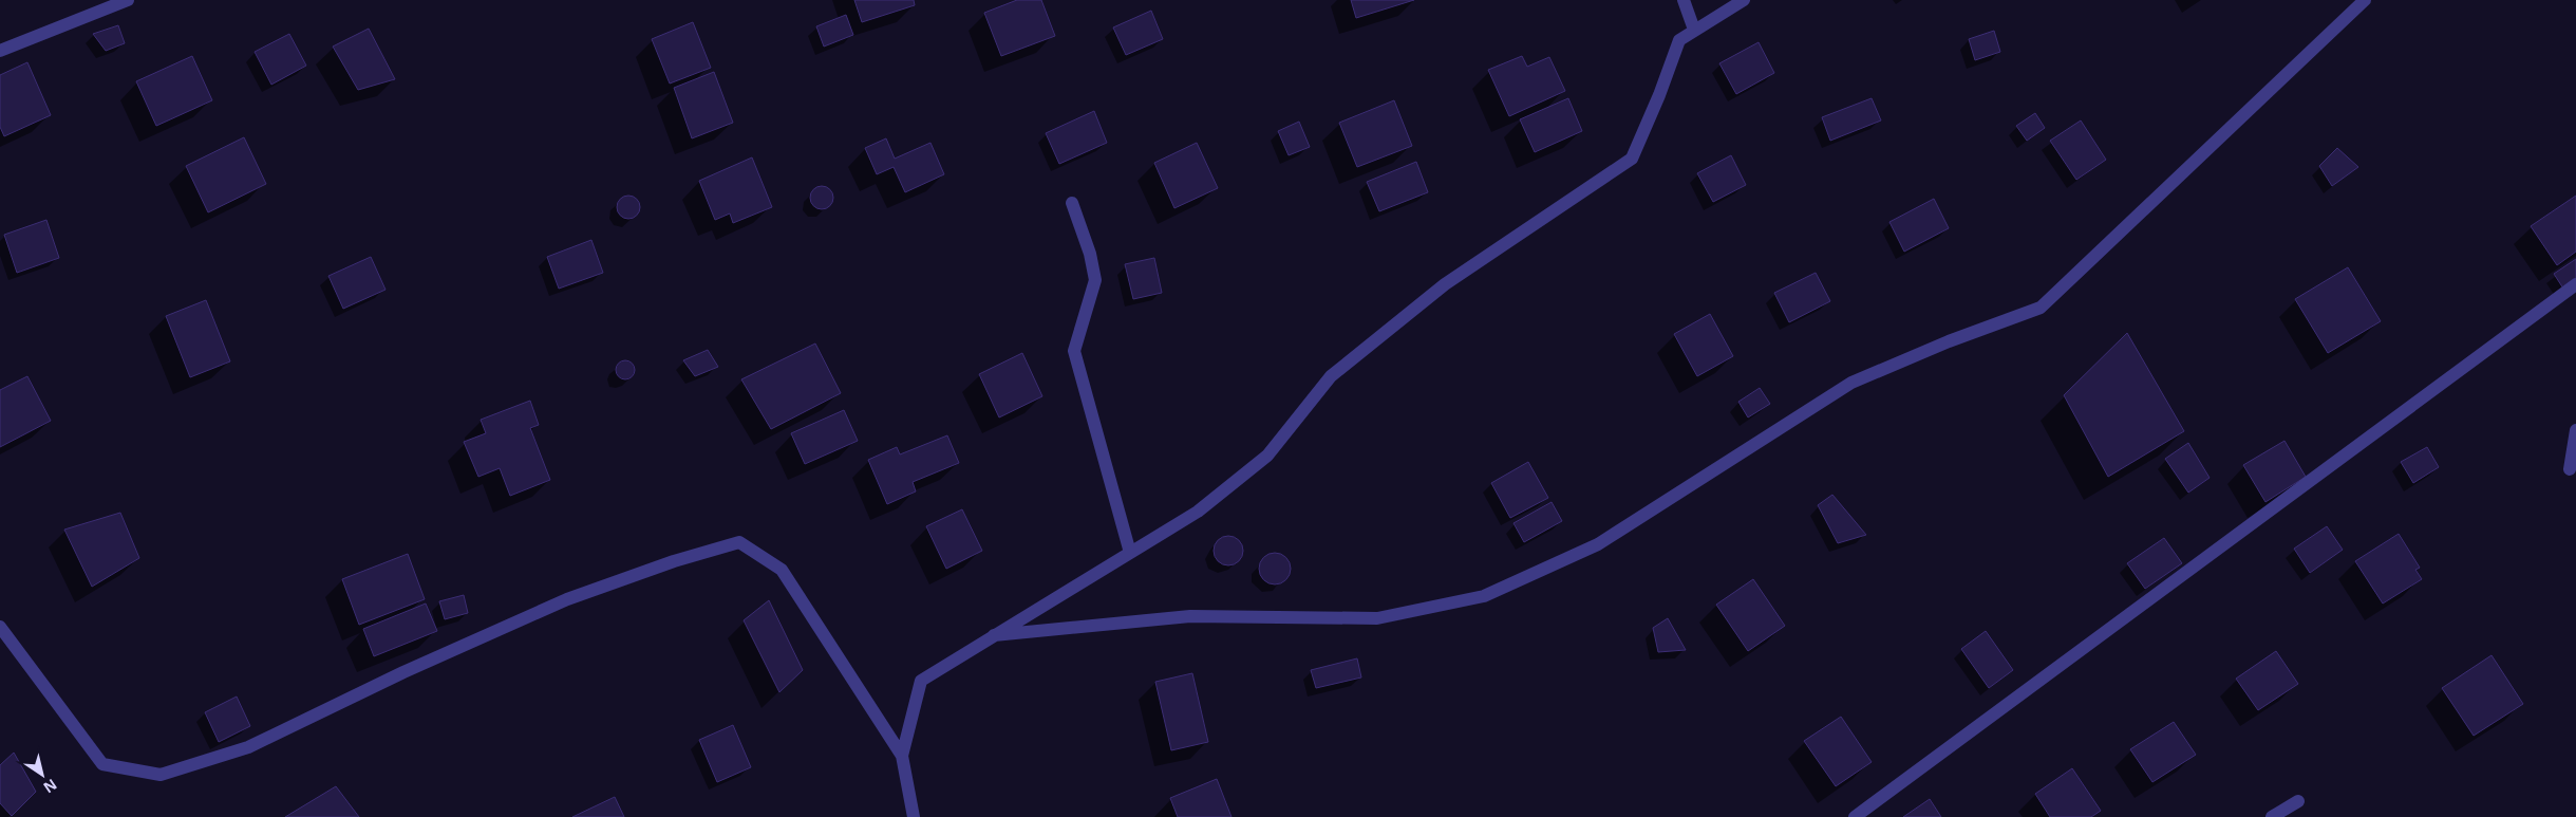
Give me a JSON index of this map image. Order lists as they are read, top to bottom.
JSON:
{
  "north": "bottom right"
}
